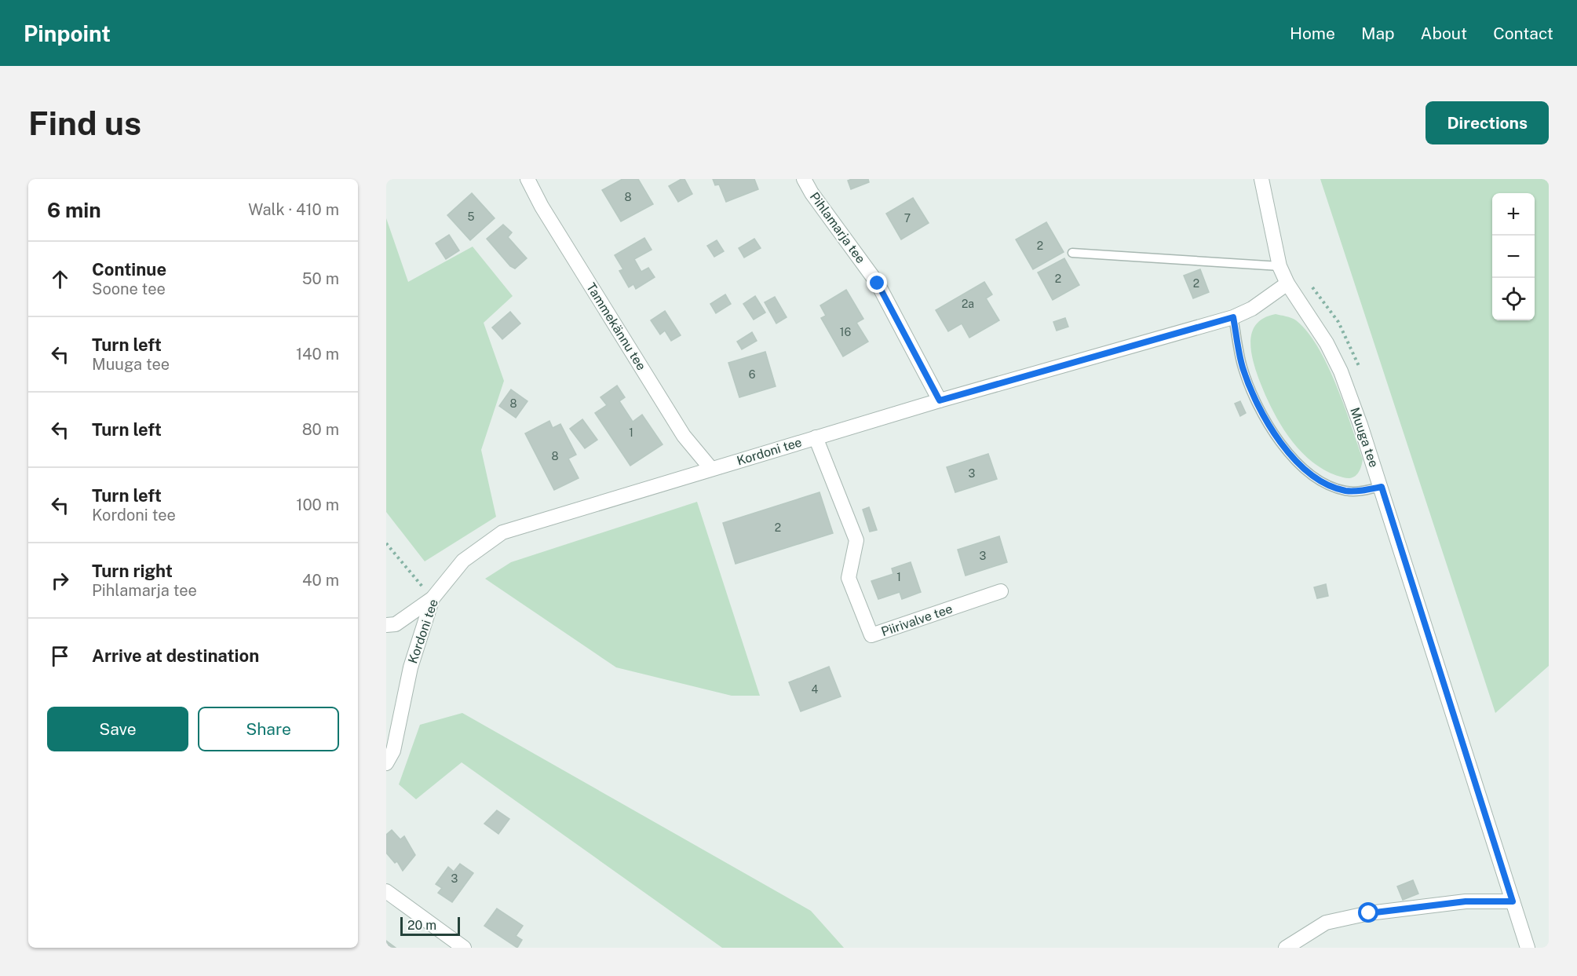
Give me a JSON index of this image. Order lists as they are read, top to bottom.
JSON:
{
  "streets": {
    "street": [
      "Pihlamarja tee",
      "Tammekännu tee",
      "Muuga tee",
      "Kordoni tee",
      "Piirivalve tee"
    ]
  },
  "crossings": [
    ["Pihlamarja tee", "Kordoni tee"],
    ["Tammekännu tee", "Kordoni tee"],
    ["Muuga tee", "Kordoni tee"],
    ["Kordoni tee", "Piirivalve tee"]
  ],
  "house_numbers": [
    "8",
    "5",
    "7",
    "2",
    "2",
    "2",
    "2a",
    "16",
    "6",
    "8",
    "1",
    "8",
    "3",
    "2",
    "3",
    "1",
    "4",
    "3"
  ],
  "scale_bar": "20 m",
  "page": {
    "header": "Pinpoint",
    "nav": [
      "Home",
      "Map",
      "About",
      "Contact"
    ],
    "buttons": [
      "Directions",
      ["Save", "Share"]
    ],
    "title": "Find us",
    "heading": ["6 min", "Walk · 410 m"],
    "map_buttons": ["+", "−"],
    "list": [
      ["Continue", "Soone tee", "50 m"],
      ["Turn left", "Muuga tee", "140 m"],
      ["Turn left", "80 m"],
      ["Turn left", "Kordoni tee", "100 m"],
      ["Turn right", "Pihlamarja tee", "40 m"],
      "Arrive at destination"
    ],
    "scale": "20 m"
  }
}
